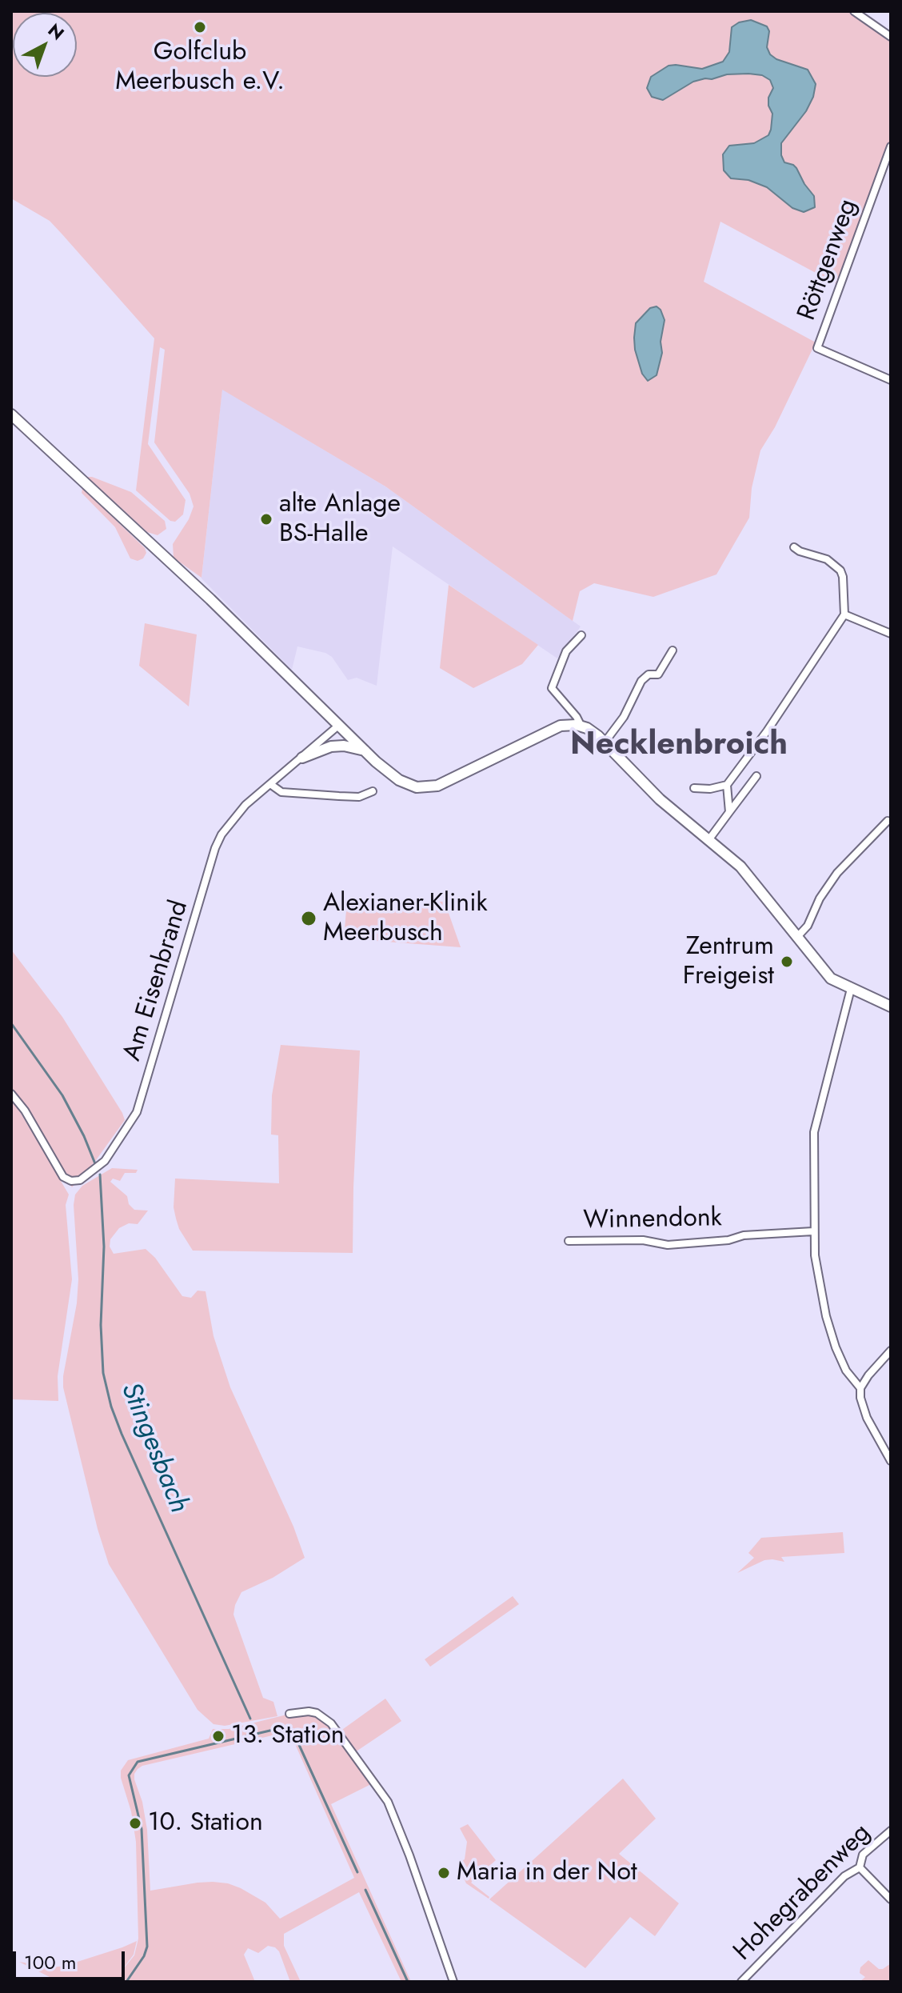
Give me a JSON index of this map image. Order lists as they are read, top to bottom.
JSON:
{
  "streets": {
    "street": [
      "Röttgenweg",
      "Am Eisenbrand",
      "Winnendonk",
      "Hohegrabenweg"
    ]
  },
  "districts": ["Necklenbroich"],
  "water": ["Stingesbach"],
  "places": [
    "Golfclub Meerbusch e.V.",
    "alte Anlage BS-Halle",
    "Alexianer-Klinik Meerbusch",
    "Zentrum Freigeist",
    "13. Station",
    "10. Station",
    "Maria in der Not"
  ],
  "scale_bar": "100 m",
  "north": "top right"
}
